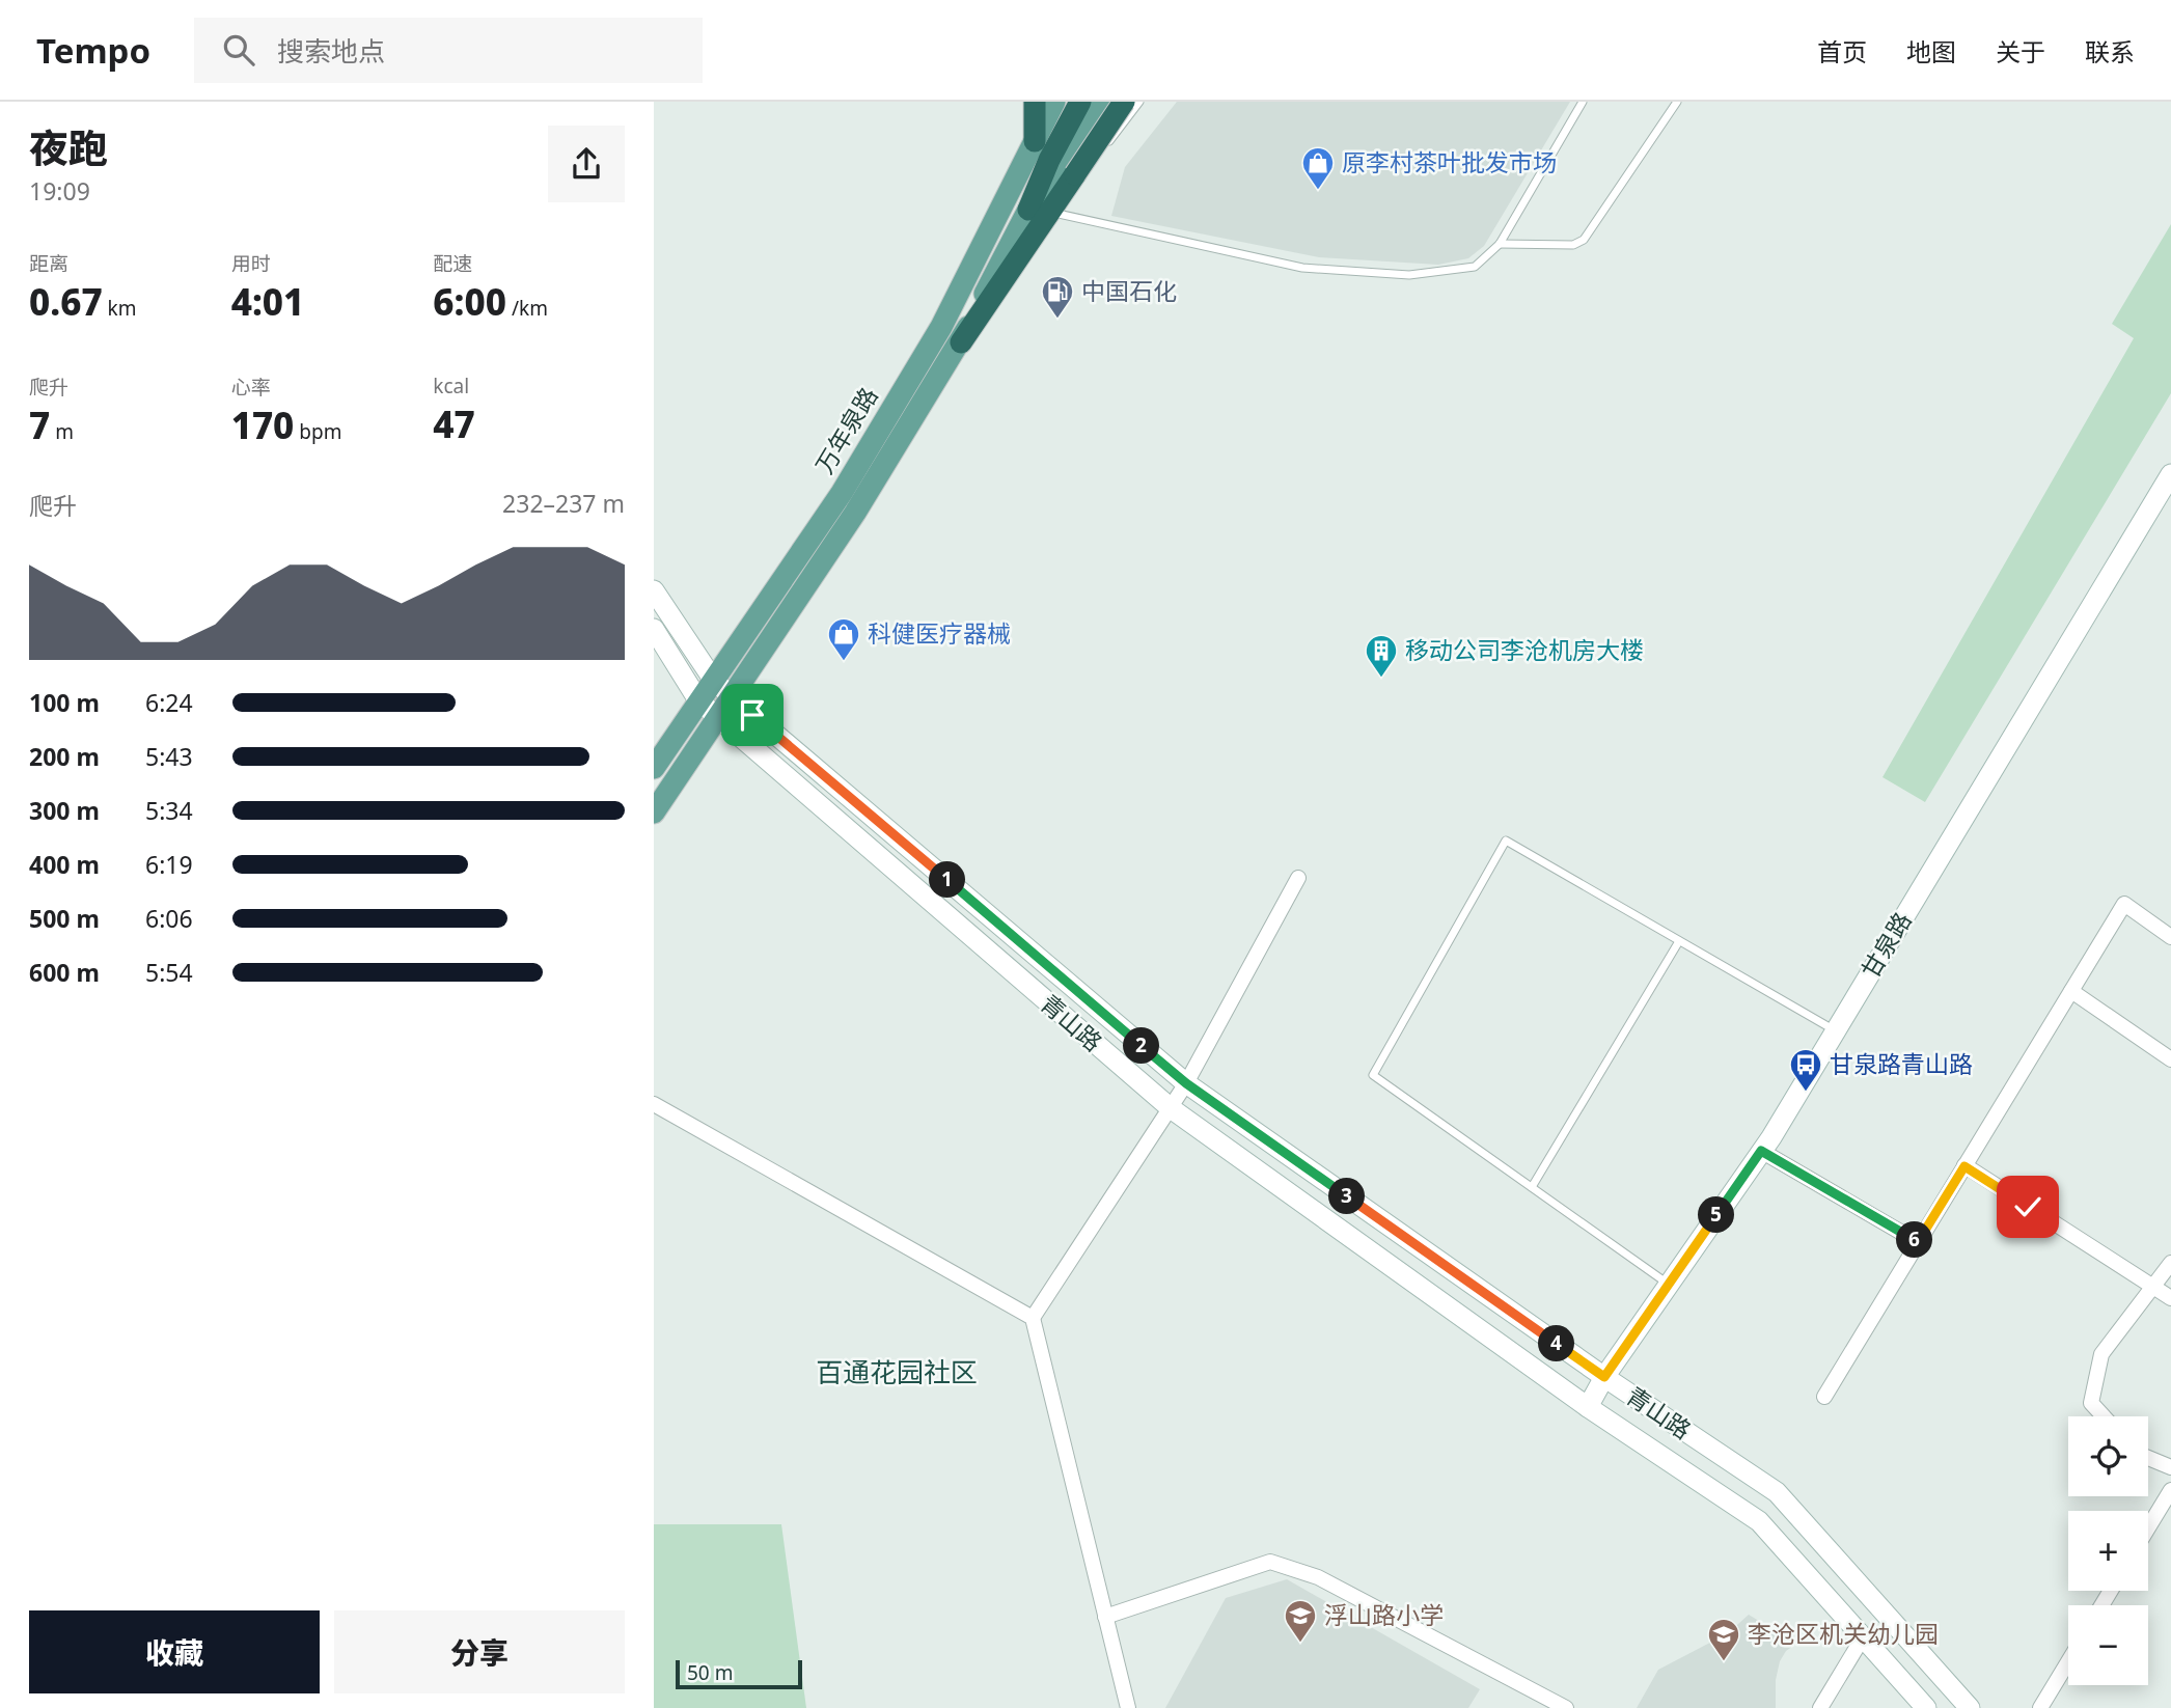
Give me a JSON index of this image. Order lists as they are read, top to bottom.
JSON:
{
  "streets": {
    "main road": ["万年泉路", "甘泉路", "青山路"]
  },
  "crossings": [
    ["万年泉路", "青山路"],
    ["甘泉路", "青山路"]
  ],
  "districts": ["百通花园社区"],
  "places": {
    "shop": ["原李村茶叶批发市场", "科健医疗器械"],
    "fuel station": ["中国石化"],
    "building": ["移动公司李沧机房大楼"],
    "bus stop": ["甘泉路青山路"],
    "school or university": ["浮山路小学", "李沧区机关幼儿园"]
  },
  "scale_bar": "50 m",
  "page": {
    "header": "Tempo",
    "search": "搜索地点",
    "nav": [
      "首页",
      "地图",
      "关于",
      "联系"
    ],
    "heading": ["夜跑", "19:09"],
    "stats": [
      ["距离", "0.67 km"],
      ["用时", "4:01"],
      ["配速", "6:00 /km"],
      ["爬升", "7 m"],
      ["心率", "170 bpm"],
      ["kcal", "47"]
    ],
    "chart": ["爬升", "232–237 m"],
    "list": [
      {
        "name": "100 m",
        "note": "6:24"
      },
      {
        "name": "200 m",
        "note": "5:43"
      },
      {
        "name": "300 m",
        "note": "5:34"
      },
      {
        "name": "400 m",
        "note": "6:19"
      },
      {
        "name": "500 m",
        "note": "6:06"
      },
      {
        "name": "600 m",
        "note": "5:54"
      }
    ],
    "pins": [
      "1",
      "2",
      "3",
      "5",
      "6",
      "4"
    ],
    "map_buttons": ["+", "−"],
    "buttons": ["收藏", "分享"],
    "scale": "50 m"
  }
}
